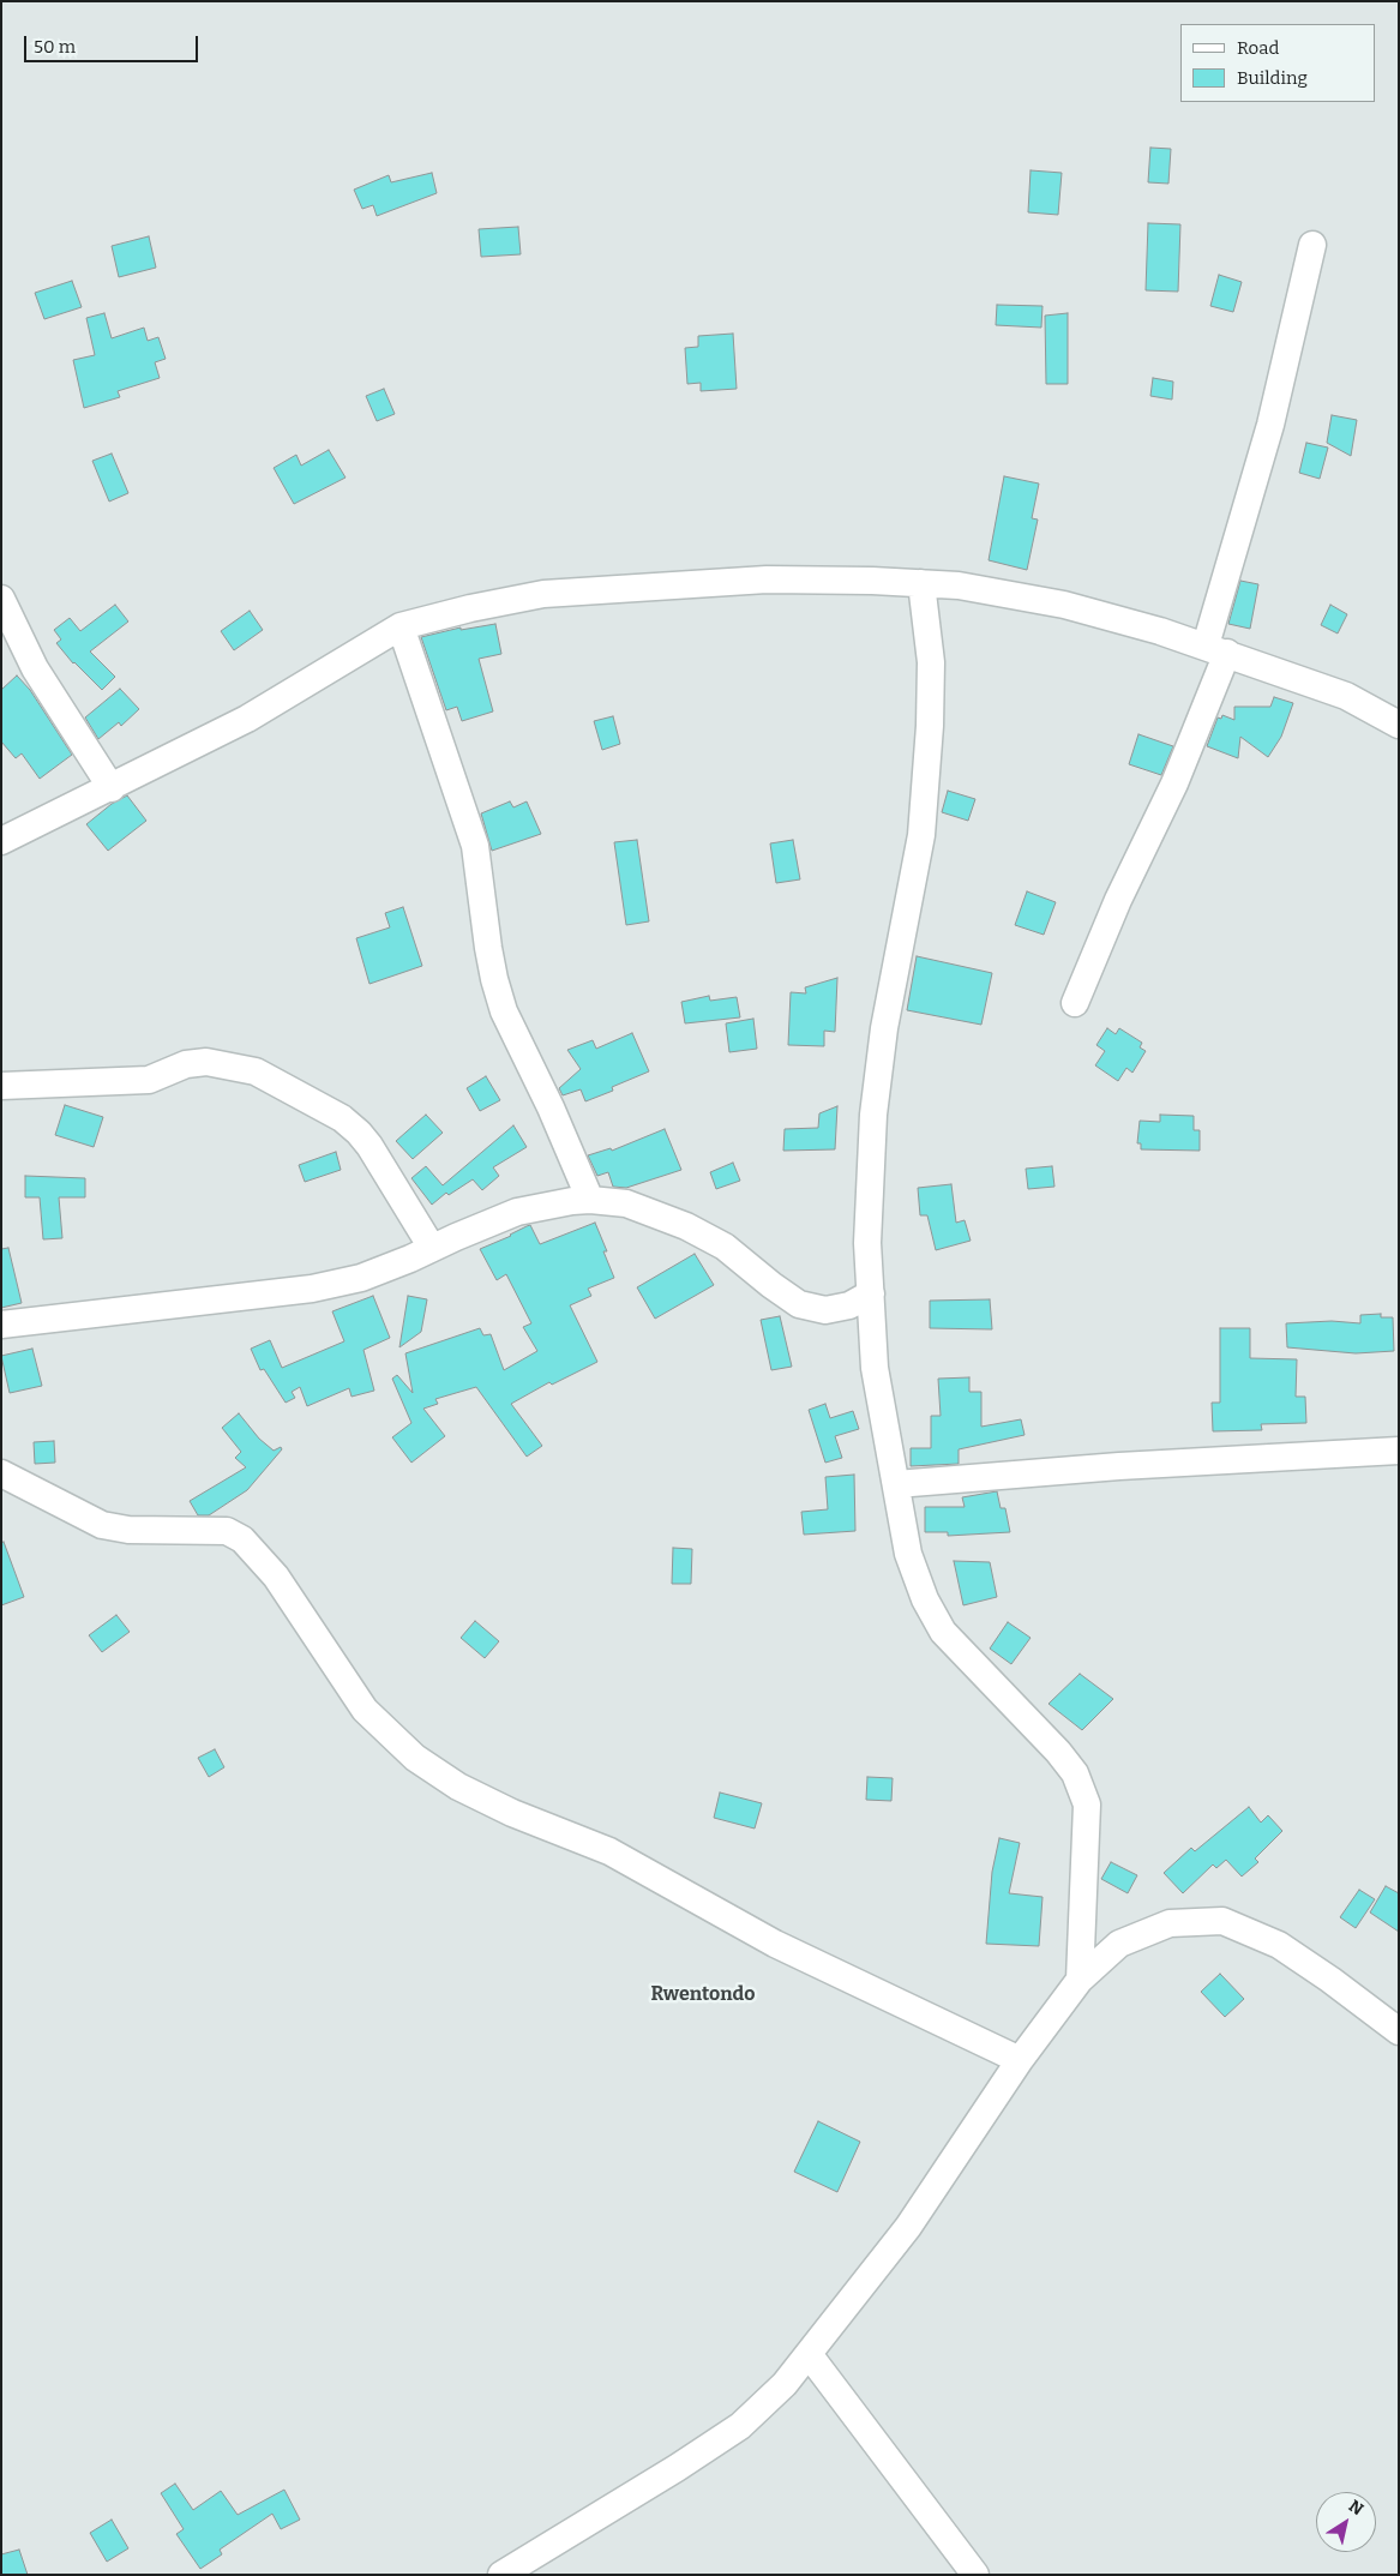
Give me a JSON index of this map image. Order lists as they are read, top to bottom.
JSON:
{
  "districts": ["Rwentondo"],
  "legend": ["Road", "Building"],
  "scale_bar": "50 m",
  "north": "top right"
}
